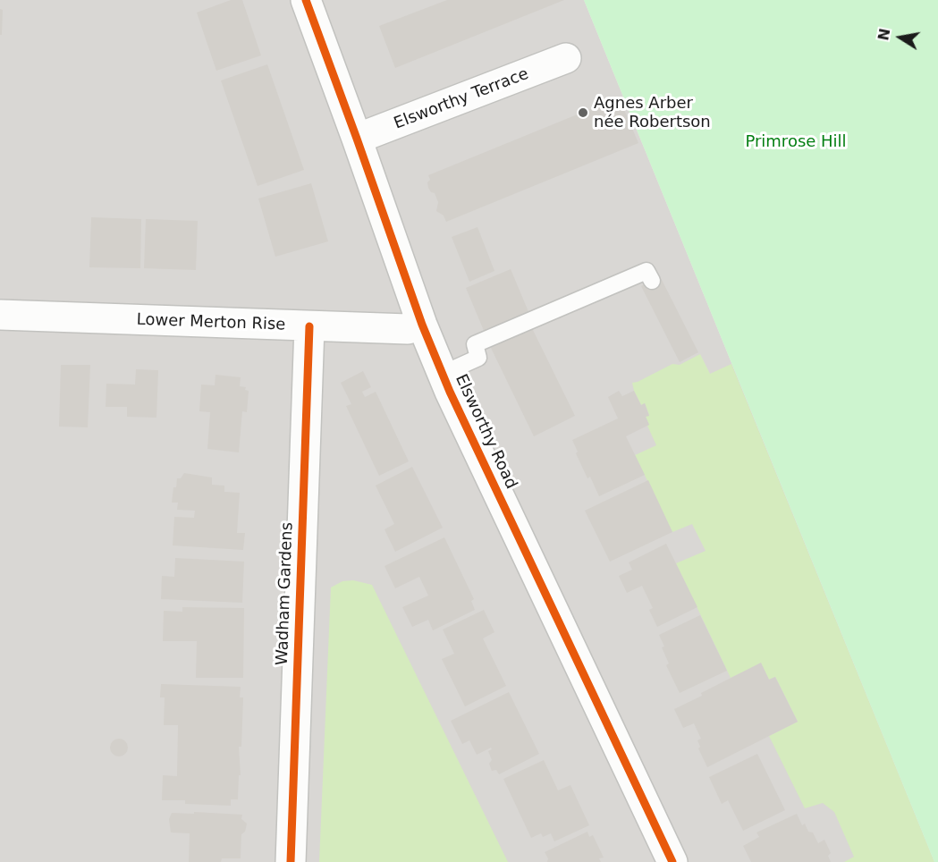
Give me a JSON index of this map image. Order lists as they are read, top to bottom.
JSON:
{
  "streets": {
    "street": [
      "Elsworthy Terrace",
      "Lower Merton Rise",
      "Elsworthy Road",
      "Wadham Gardens"
    ]
  },
  "crossings": [
    ["Elsworthy Terrace", "Elsworthy Road"],
    ["Lower Merton Rise", "Elsworthy Road"],
    ["Lower Merton Rise", "Wadham Gardens"]
  ],
  "parks": ["Primrose Hill"],
  "places": ["Agnes Arber née Robertson"],
  "north": "left"
}
